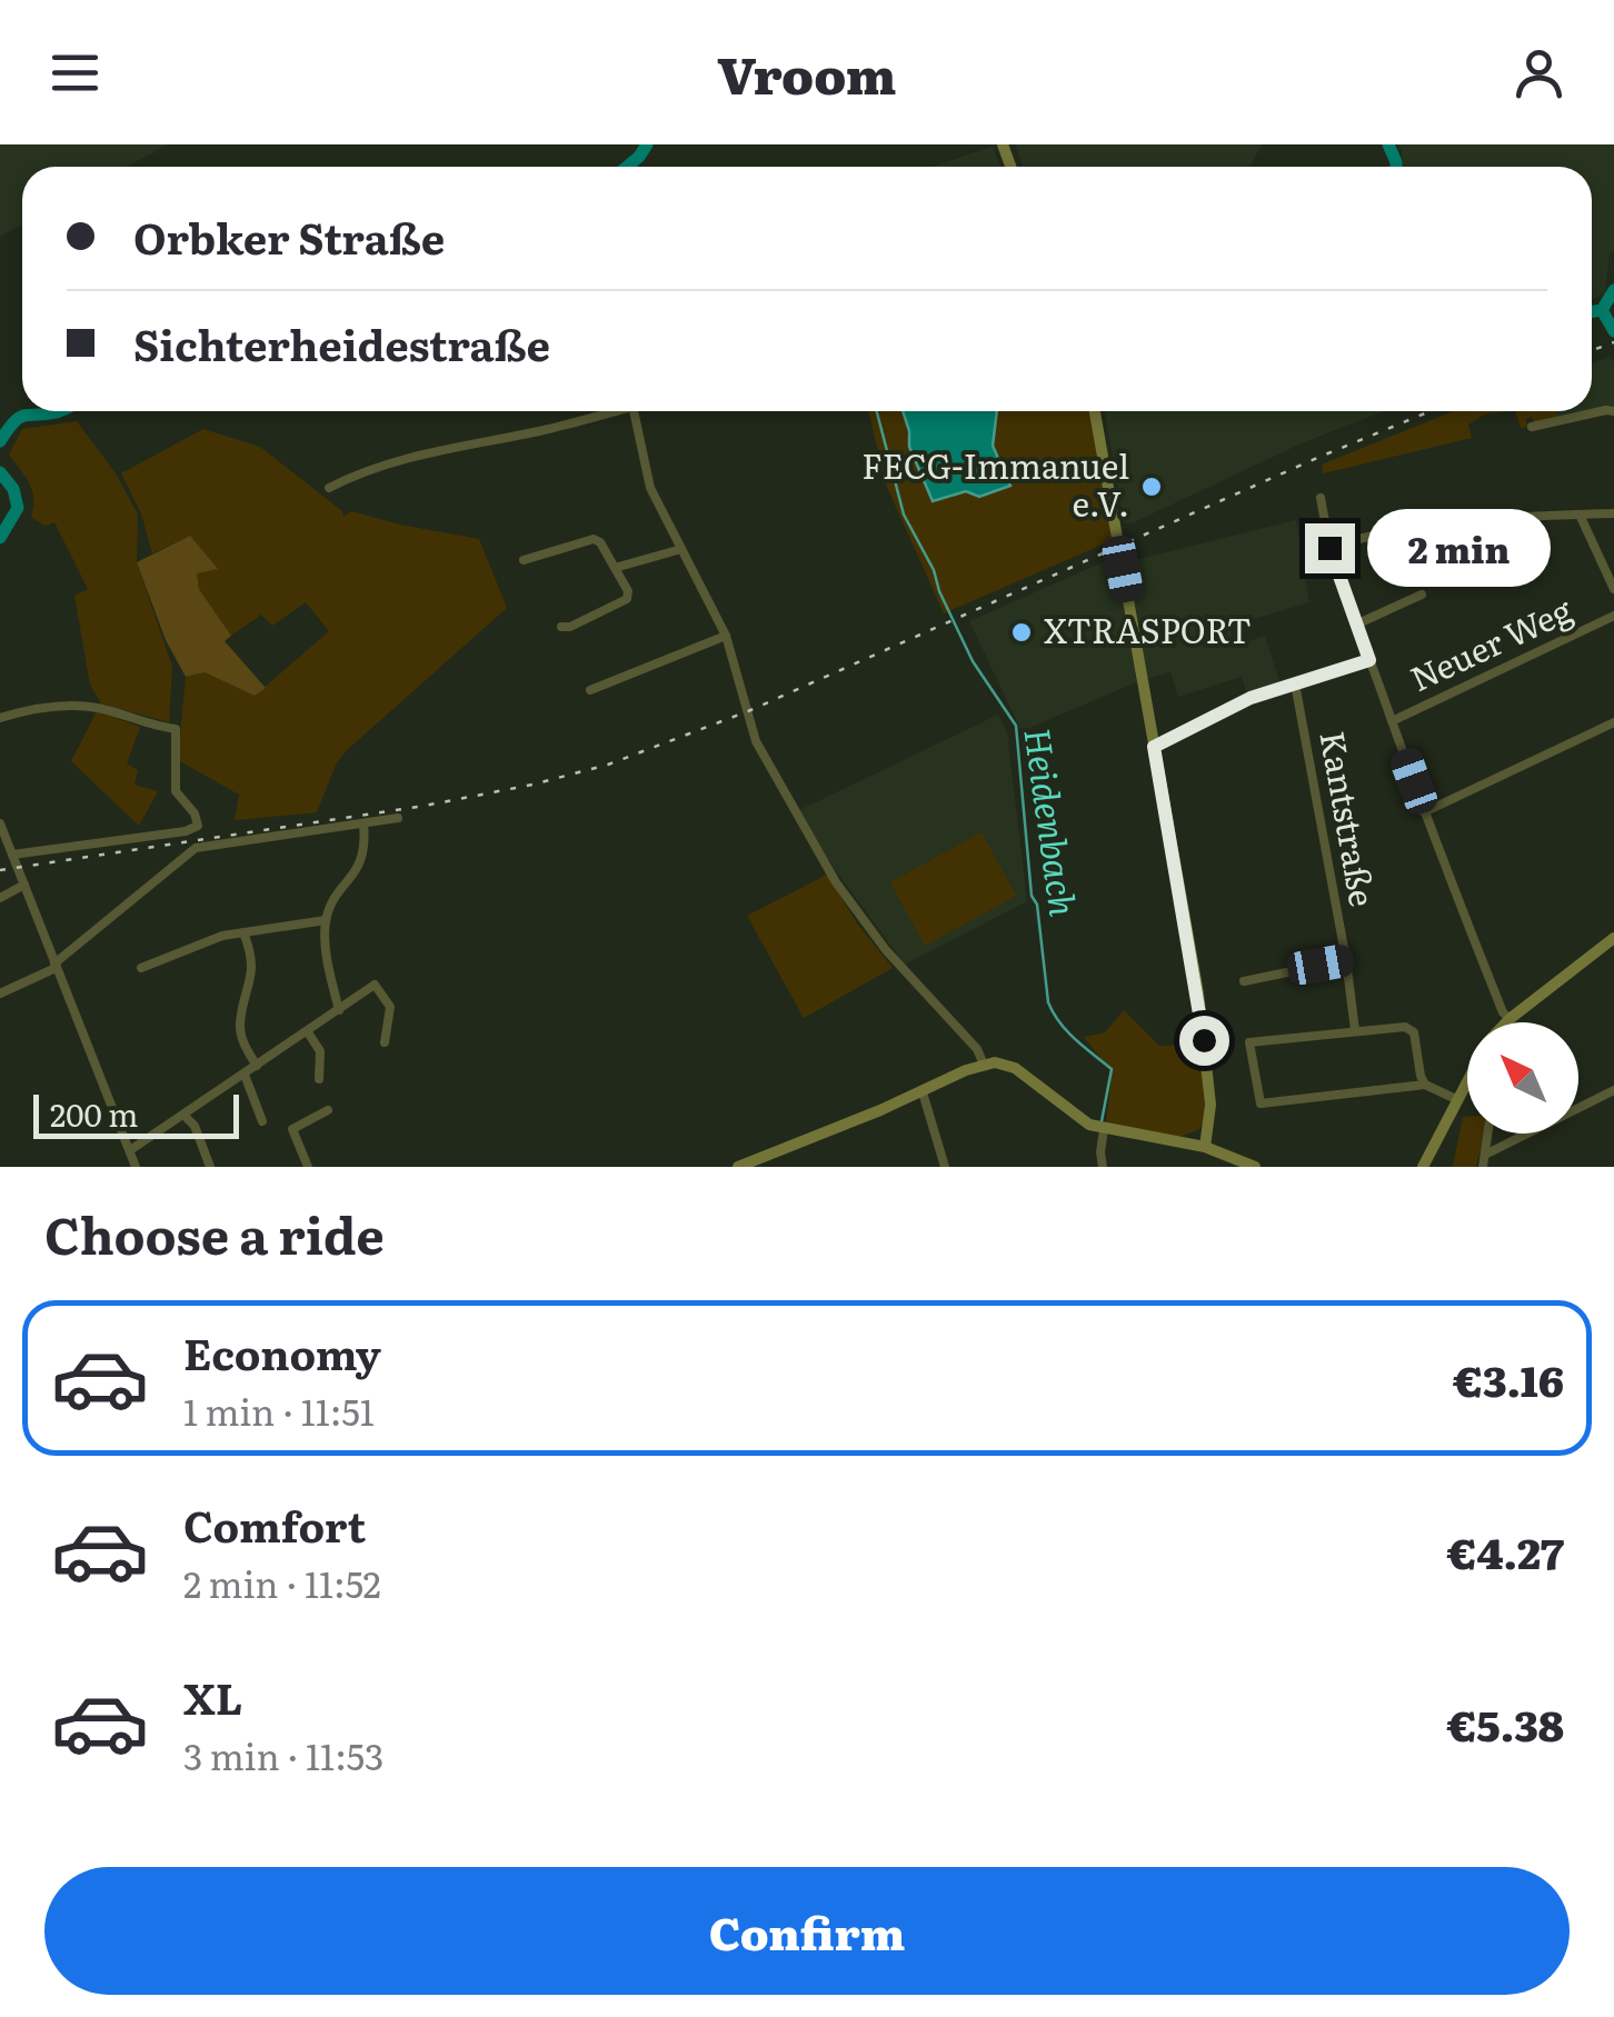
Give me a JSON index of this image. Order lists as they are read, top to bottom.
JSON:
{
  "streets": {
    "street": ["Neuer Weg", "Kantstraße"]
  },
  "water": ["Heidenbach"],
  "places": ["FECG-Immanuel e.V.", "XTRASPORT"],
  "scale_bar": "200 m",
  "north": "top left",
  "page": {
    "header": "Vroom",
    "banner": ["Orbker Straße", "Sichterheidestraße"],
    "bubble": "2 min",
    "scale": "200 m",
    "heading": "Choose a ride",
    "list": [
      {
        "name": "Economy",
        "note": "1 min · 11:51",
        "value": "€3.16"
      },
      {
        "name": "Comfort",
        "note": "2 min · 11:52",
        "value": "€4.27"
      },
      {
        "name": "XL",
        "note": "3 min · 11:53",
        "value": "€5.38"
      }
    ],
    "buttons": "Confirm"
  }
}
